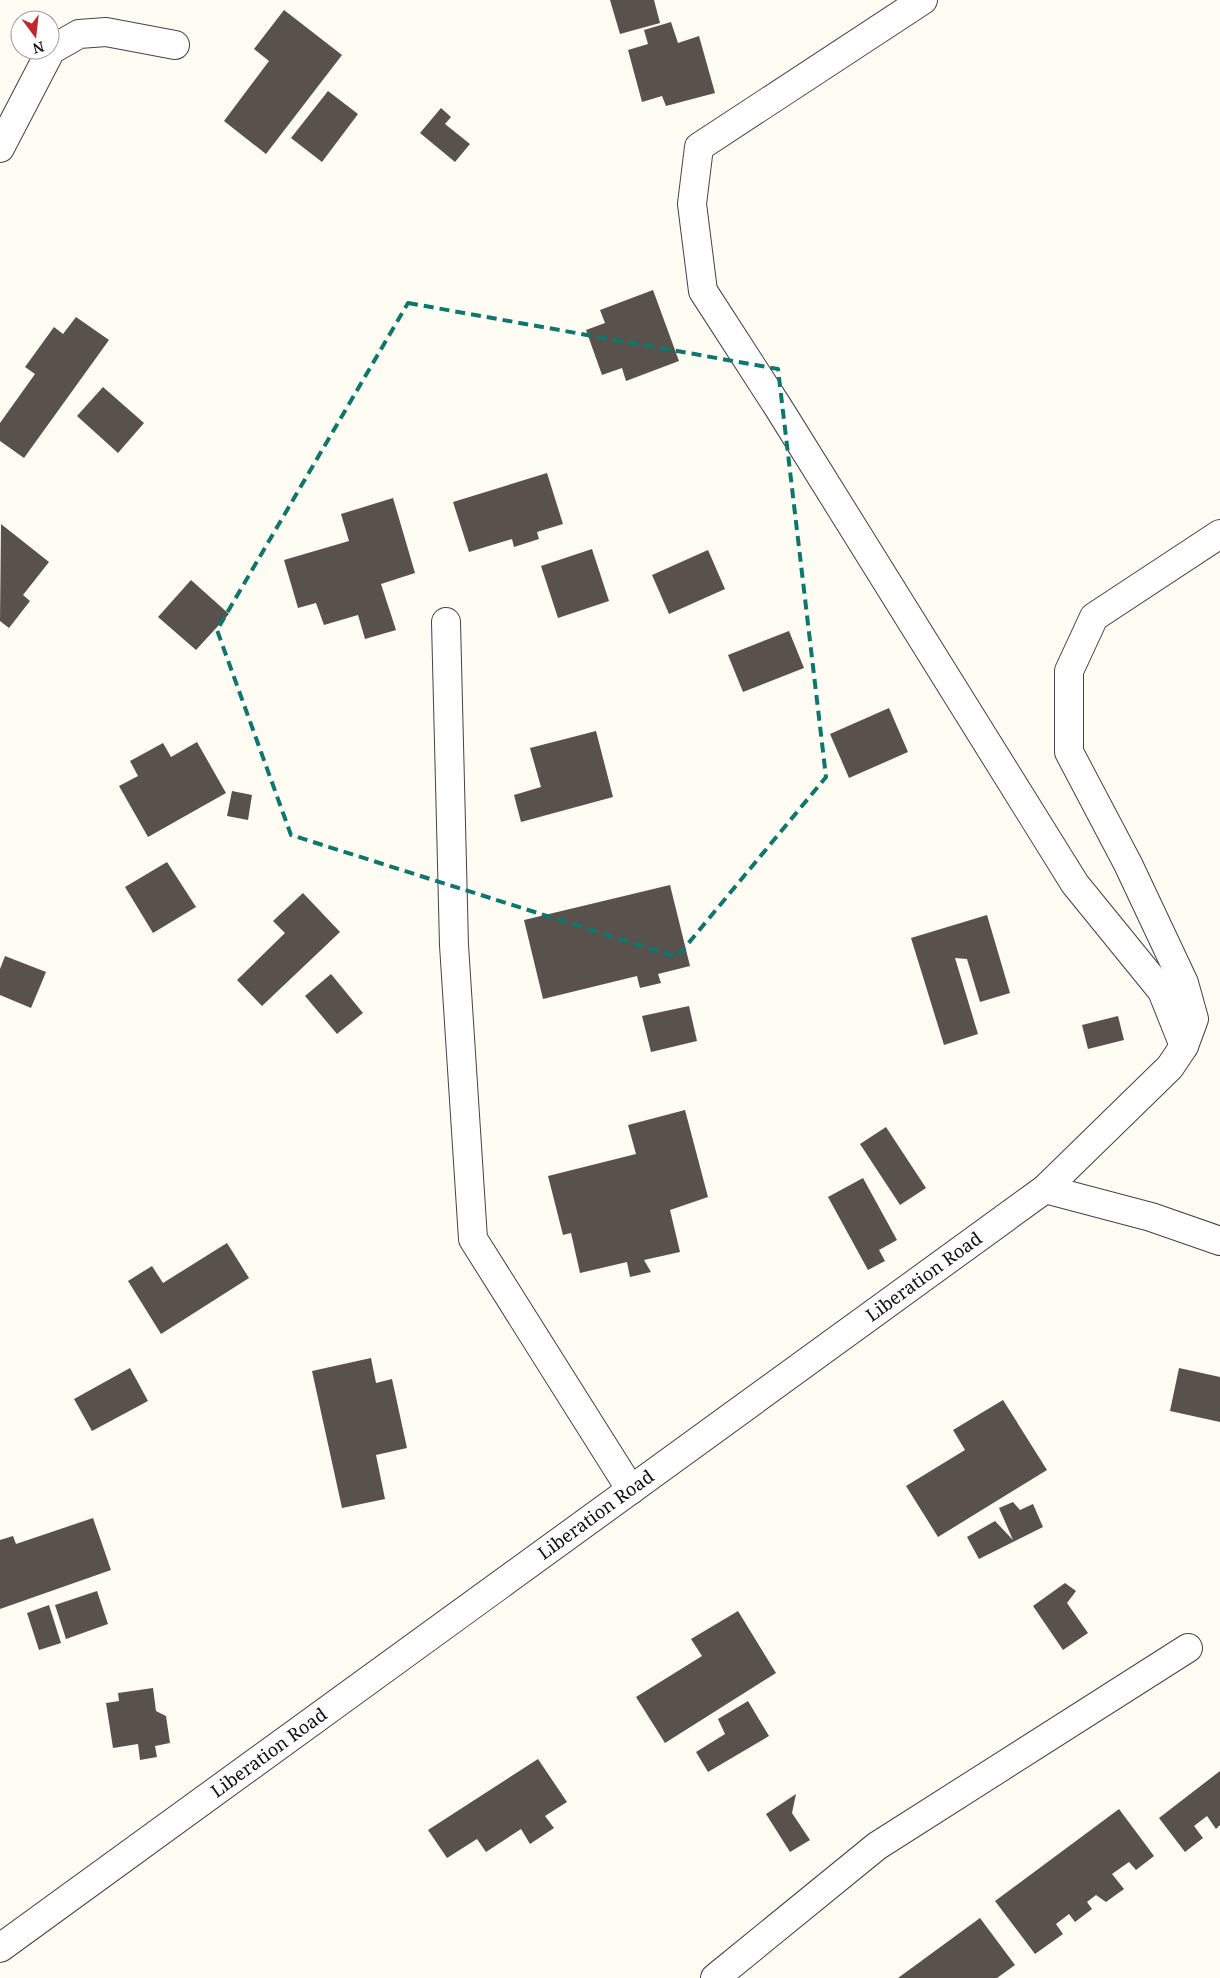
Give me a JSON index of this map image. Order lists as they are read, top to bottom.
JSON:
{
  "streets": {
    "street": ["Liberation Road"]
  },
  "north": "bottom"
}
